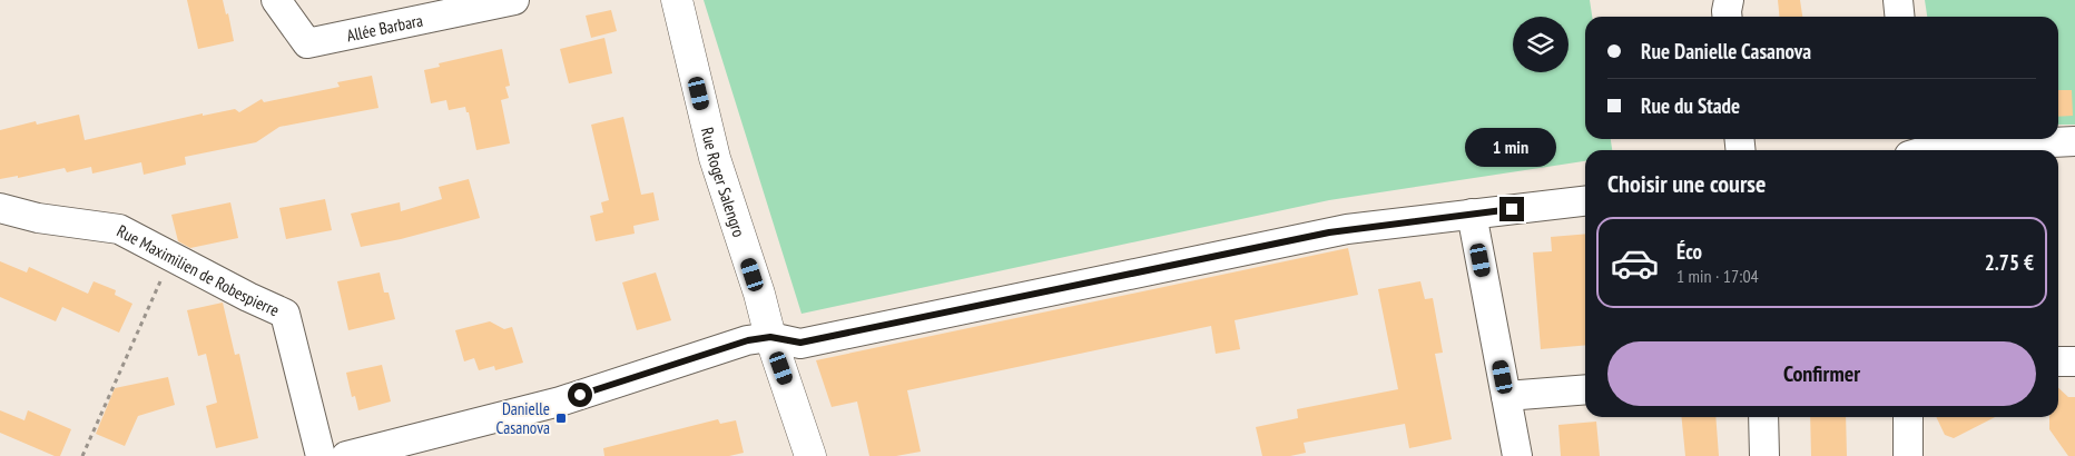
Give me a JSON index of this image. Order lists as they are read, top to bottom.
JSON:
{
  "streets": {
    "street": ["Allée Barbara", "Rue Roger Salengro", "Rue Maximilien de Robespierre"]
  },
  "places": {
    "transit": ["Danielle Casanova"]
  },
  "page": {
    "banner": ["Rue Danielle Casanova", "Rue du Stade"],
    "bubble": "1 min",
    "heading": "Choisir une course",
    "list": [
      {
        "name": "Éco",
        "note": "1 min · 17:04",
        "value": "2.75 €"
      }
    ],
    "buttons": "Confirmer"
  }
}
